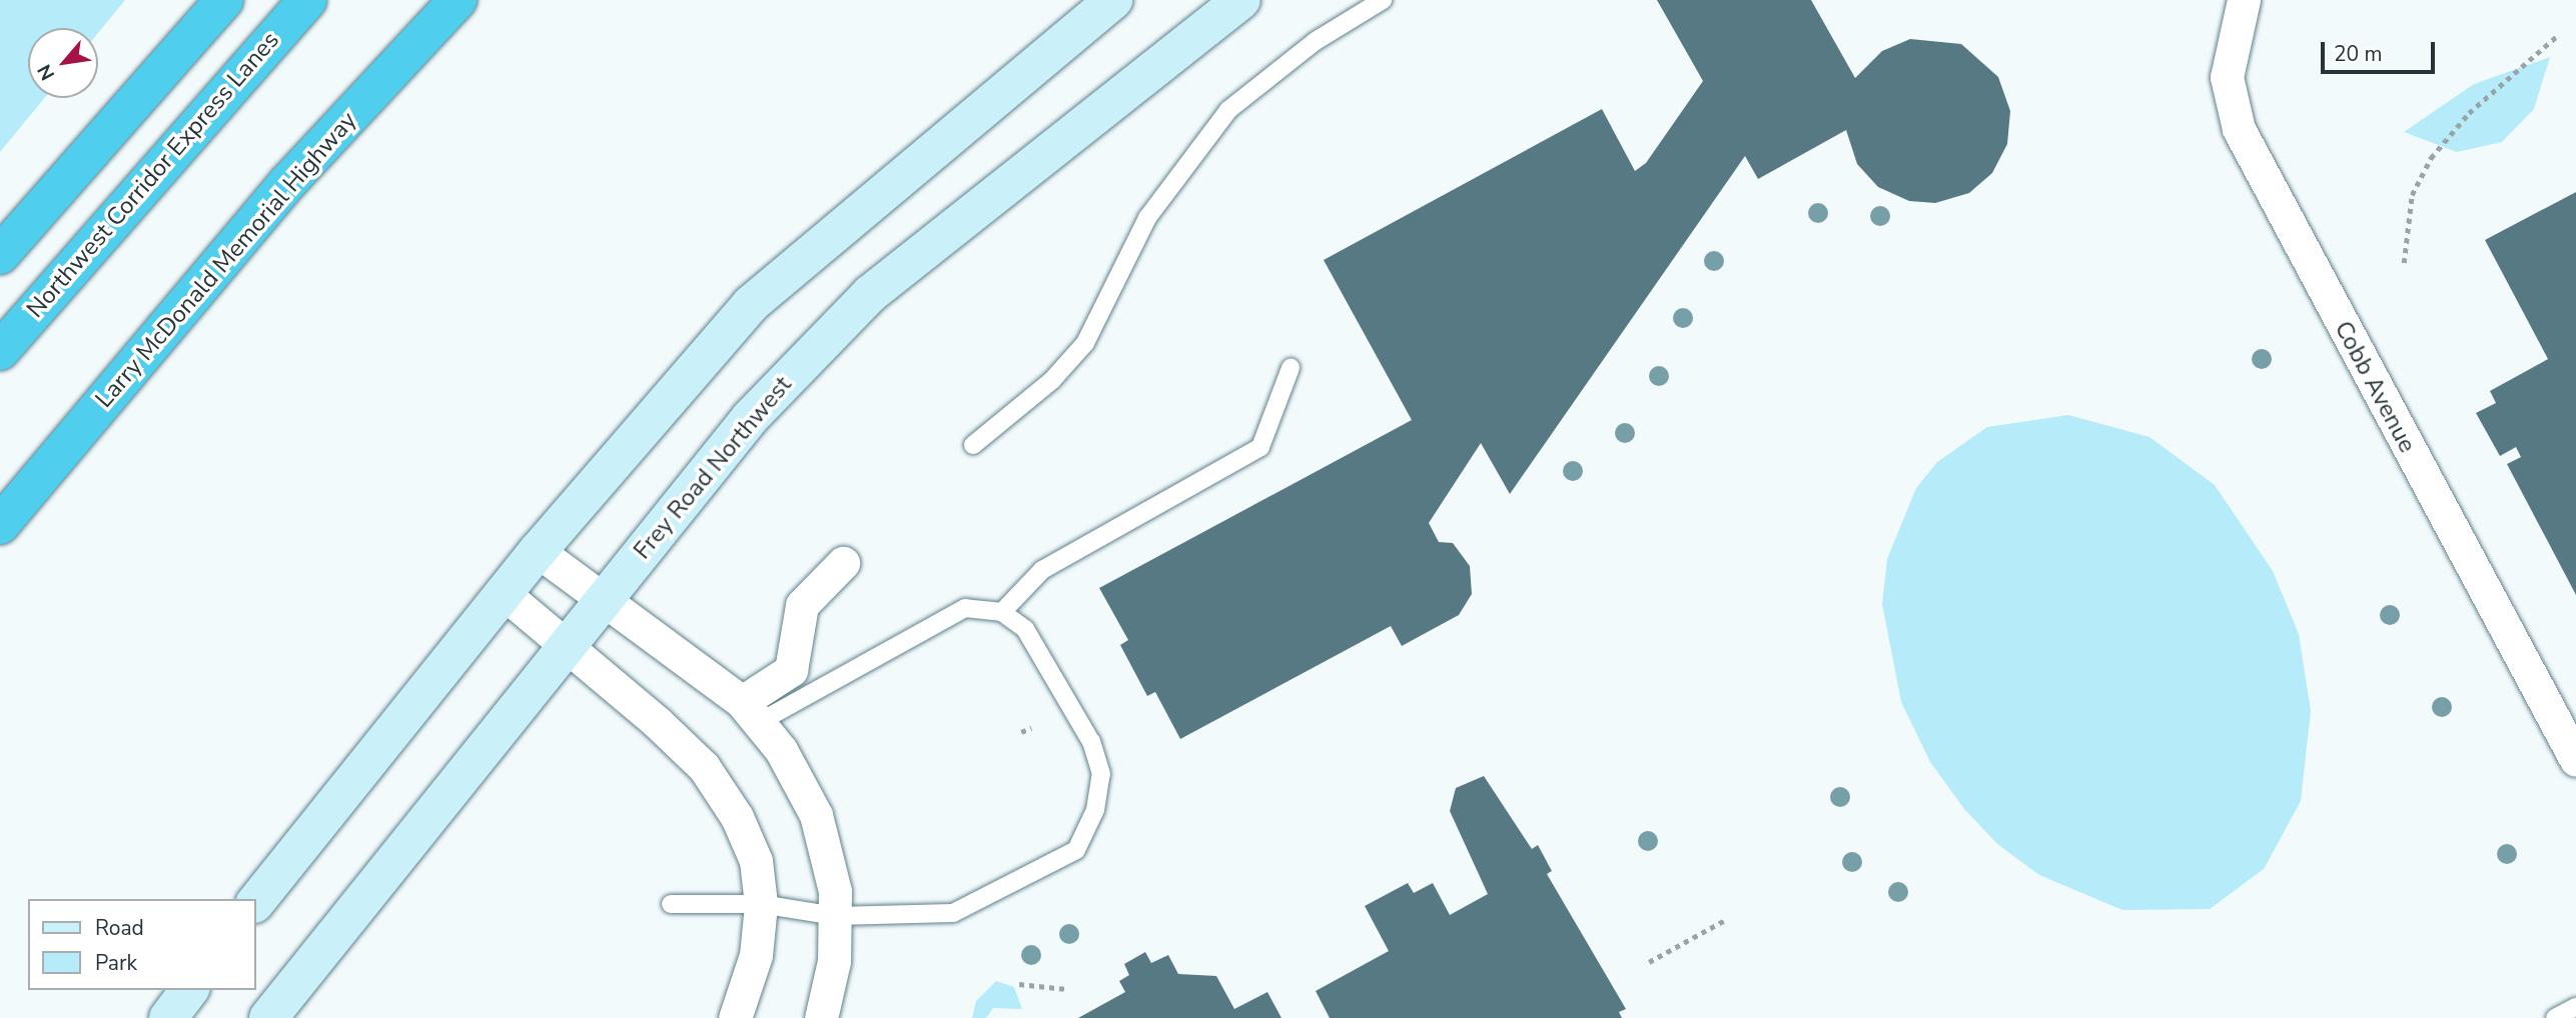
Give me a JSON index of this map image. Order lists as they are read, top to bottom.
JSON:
{
  "streets": {
    "highway": ["Northwest Corridor Express Lanes", "Larry McDonald Memorial Highway"],
    "main road": ["Frey Road Northwest"],
    "street": ["Cobb Avenue"]
  },
  "legend": ["Road", "Park"],
  "scale_bar": "20 m",
  "north": "bottom left"
}
